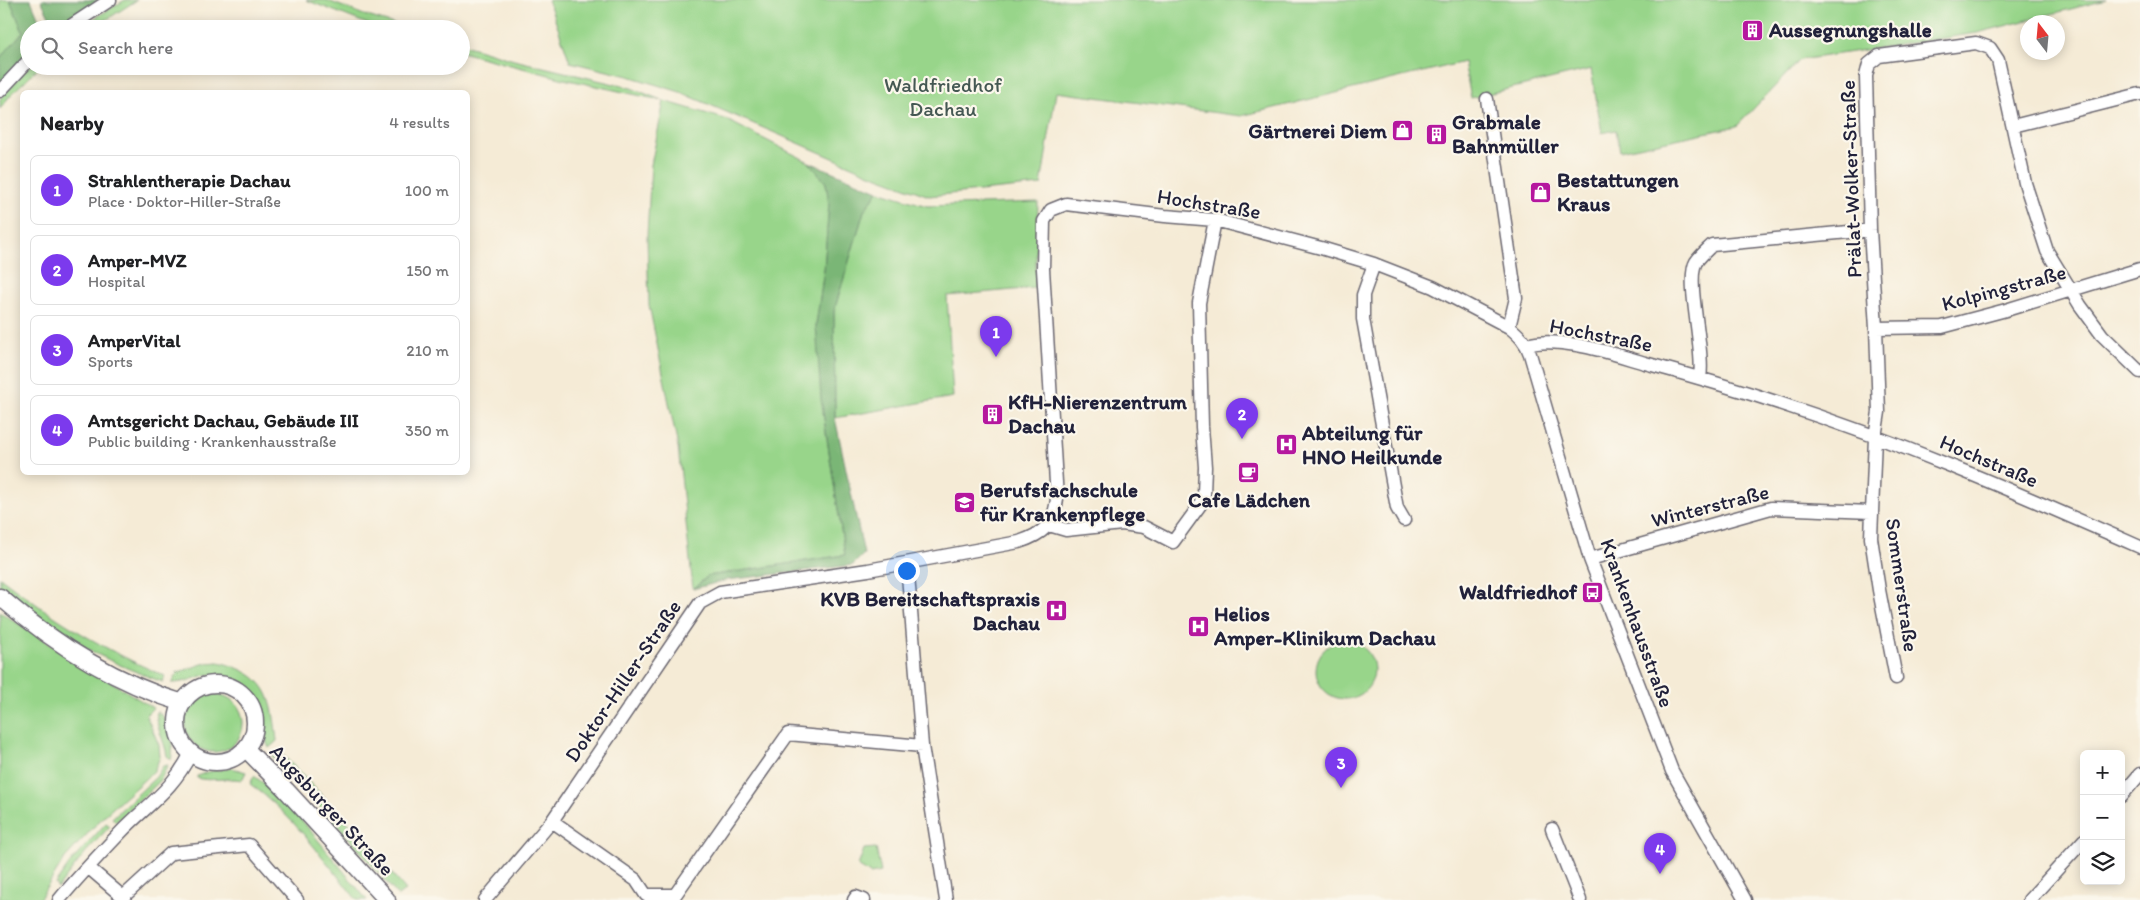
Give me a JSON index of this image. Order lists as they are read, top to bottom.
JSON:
{
  "streets": {
    "main road": ["Augsburger Straße"],
    "street": [
      "Prälat-Wolker-Straße",
      "Hochstraße",
      "Kolpingstraße",
      "Winterstraße",
      "Sommerstraße",
      "Krankenhausstraße",
      "Doktor-Hiller-Straße"
    ]
  },
  "crossings": [
    ["Prälat-Wolker-Straße", "Hochstraße"],
    ["Prälat-Wolker-Straße", "Kolpingstraße"],
    ["Prälat-Wolker-Straße", "Sommerstraße"],
    ["Hochstraße", "Sommerstraße"],
    ["Hochstraße", "Krankenhausstraße"],
    ["Hochstraße", "Doktor-Hiller-Straße"],
    ["Winterstraße", "Sommerstraße"],
    ["Winterstraße", "Krankenhausstraße"]
  ],
  "parks": ["Waldfriedhof Dachau"],
  "places": {
    "building": ["Aussegnungshalle", "Grabmale Bahnmüller", "KfH-Nierenzentrum Dachau"],
    "shop": ["Gärtnerei Diem", "Bestattungen Kraus"],
    "hospital": ["Abteilung für HNO Heilkunde", "KVB Bereitschaftspraxis Dachau", "Helios Amper-Klinikum Dachau"],
    "cafe": ["Cafe Lädchen"],
    "school or university": ["Berufsfachschule für Krankenpflege"],
    "bus stop": ["Waldfriedhof"]
  },
  "north": "top",
  "page": {
    "search": "Search here",
    "heading": ["Nearby", "4 results"],
    "list": [
      {
        "mark": "1",
        "name": "Strahlentherapie Dachau",
        "note": "Place · Doktor-Hiller-Straße",
        "value": "100 m"
      },
      {
        "mark": "2",
        "name": "Amper-MVZ",
        "note": "Hospital",
        "value": "150 m"
      },
      {
        "mark": "3",
        "name": "AmperVital",
        "note": "Sports",
        "value": "210 m"
      },
      {
        "mark": "4",
        "name": "Amtsgericht Dachau, Gebäude III",
        "note": "Public building · Krankenhausstraße",
        "value": "350 m"
      }
    ],
    "pins": [
      "1",
      "2",
      "3",
      "4"
    ],
    "map_buttons": ["+", "−"]
  }
}
